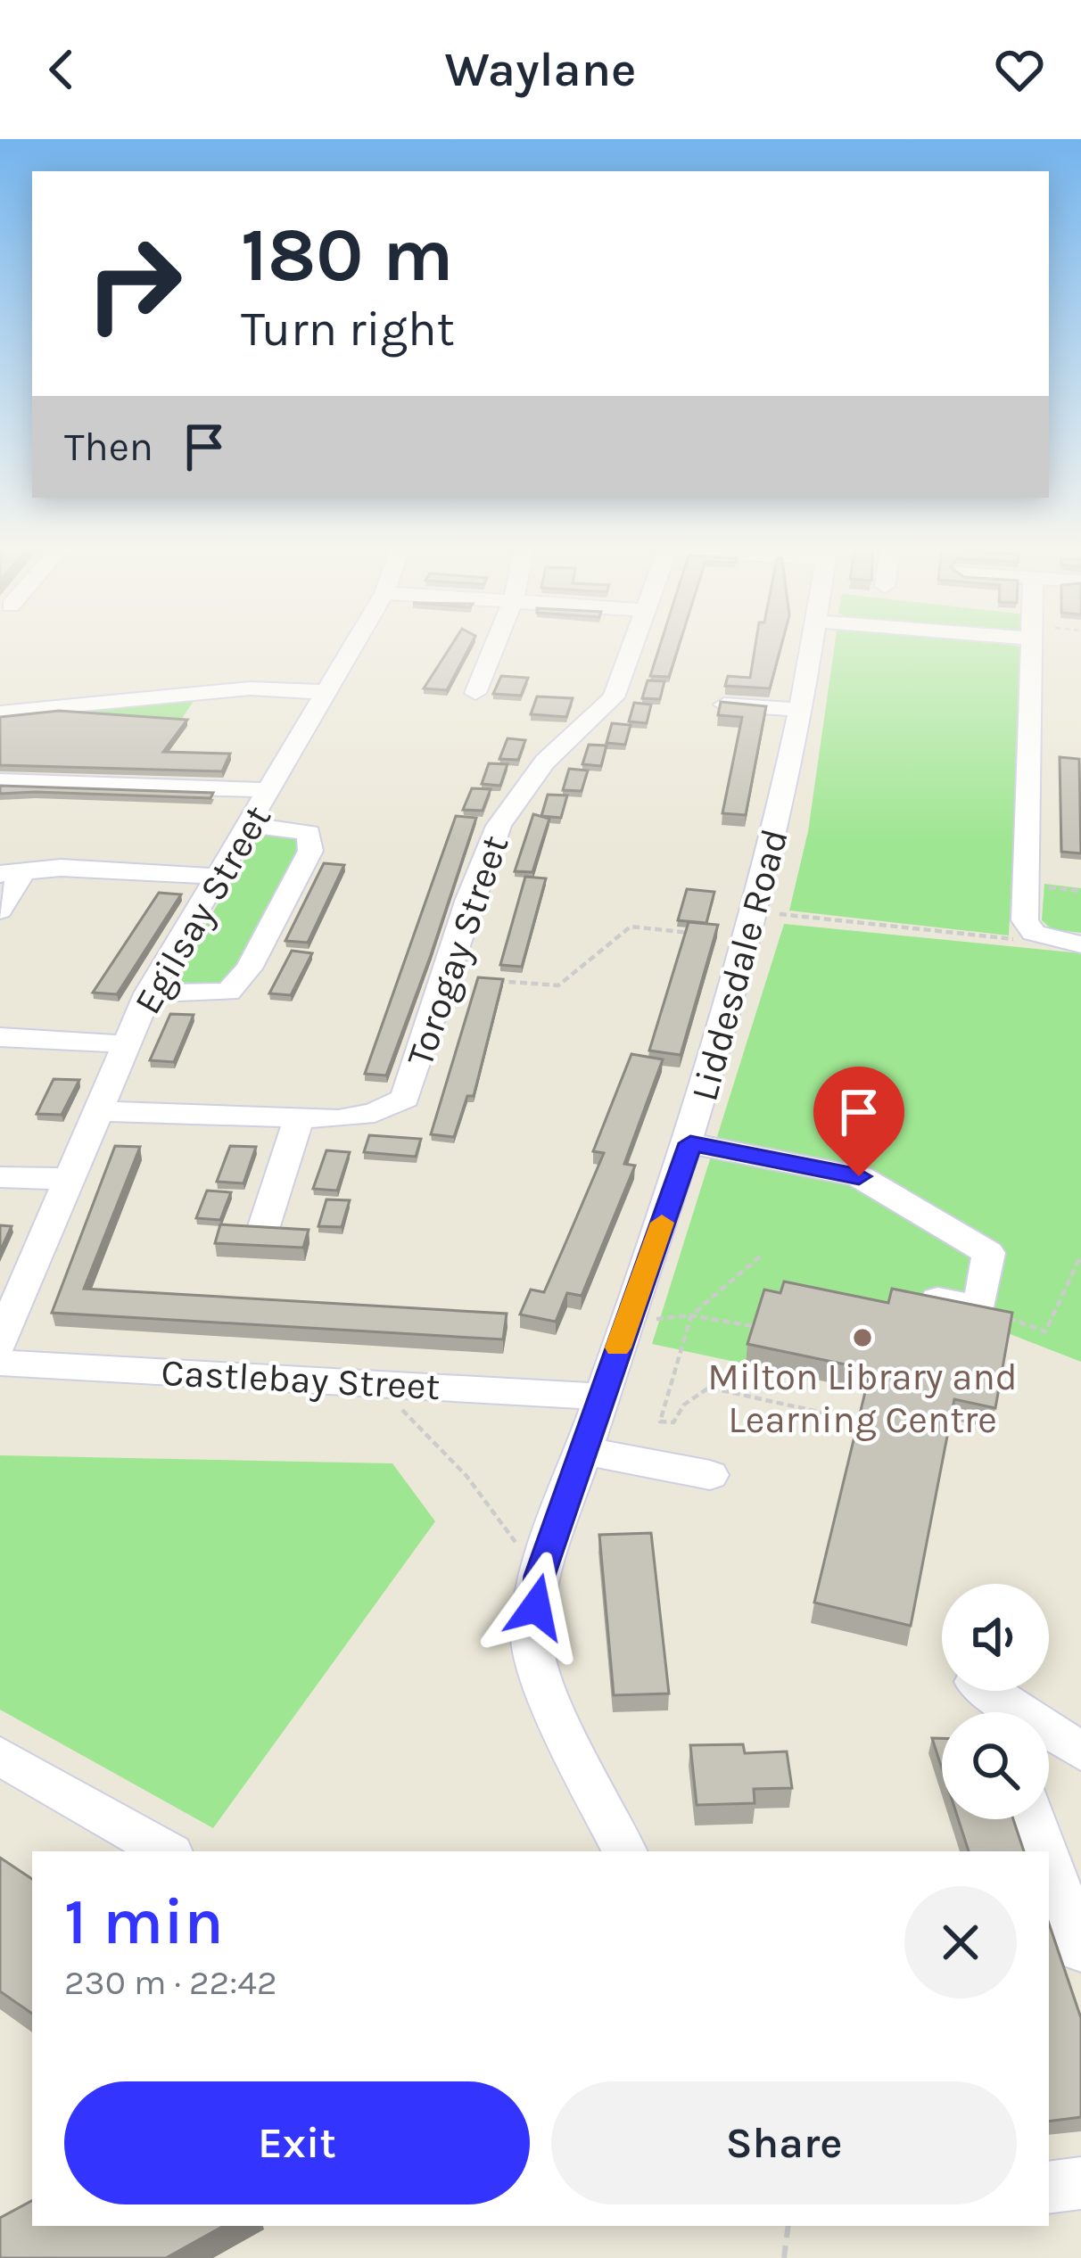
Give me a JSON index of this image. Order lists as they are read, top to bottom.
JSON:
{
  "streets": {
    "street": [
      "Egilsay Street",
      "Torogay Street",
      "Liddesdale Road",
      "Castlebay Street"
    ]
  },
  "crossings": [
    ["Egilsay Street", "Torogay Street"],
    ["Liddesdale Road", "Castlebay Street"]
  ],
  "places": ["Milton Library and Learning Centre"],
  "page": {
    "header": "Waylane",
    "turn": ["180 m", "Turn right"],
    "then": "Then",
    "heading": ["1 min", "230 m · 22:42"],
    "buttons": ["Exit", "Share"]
  }
}
